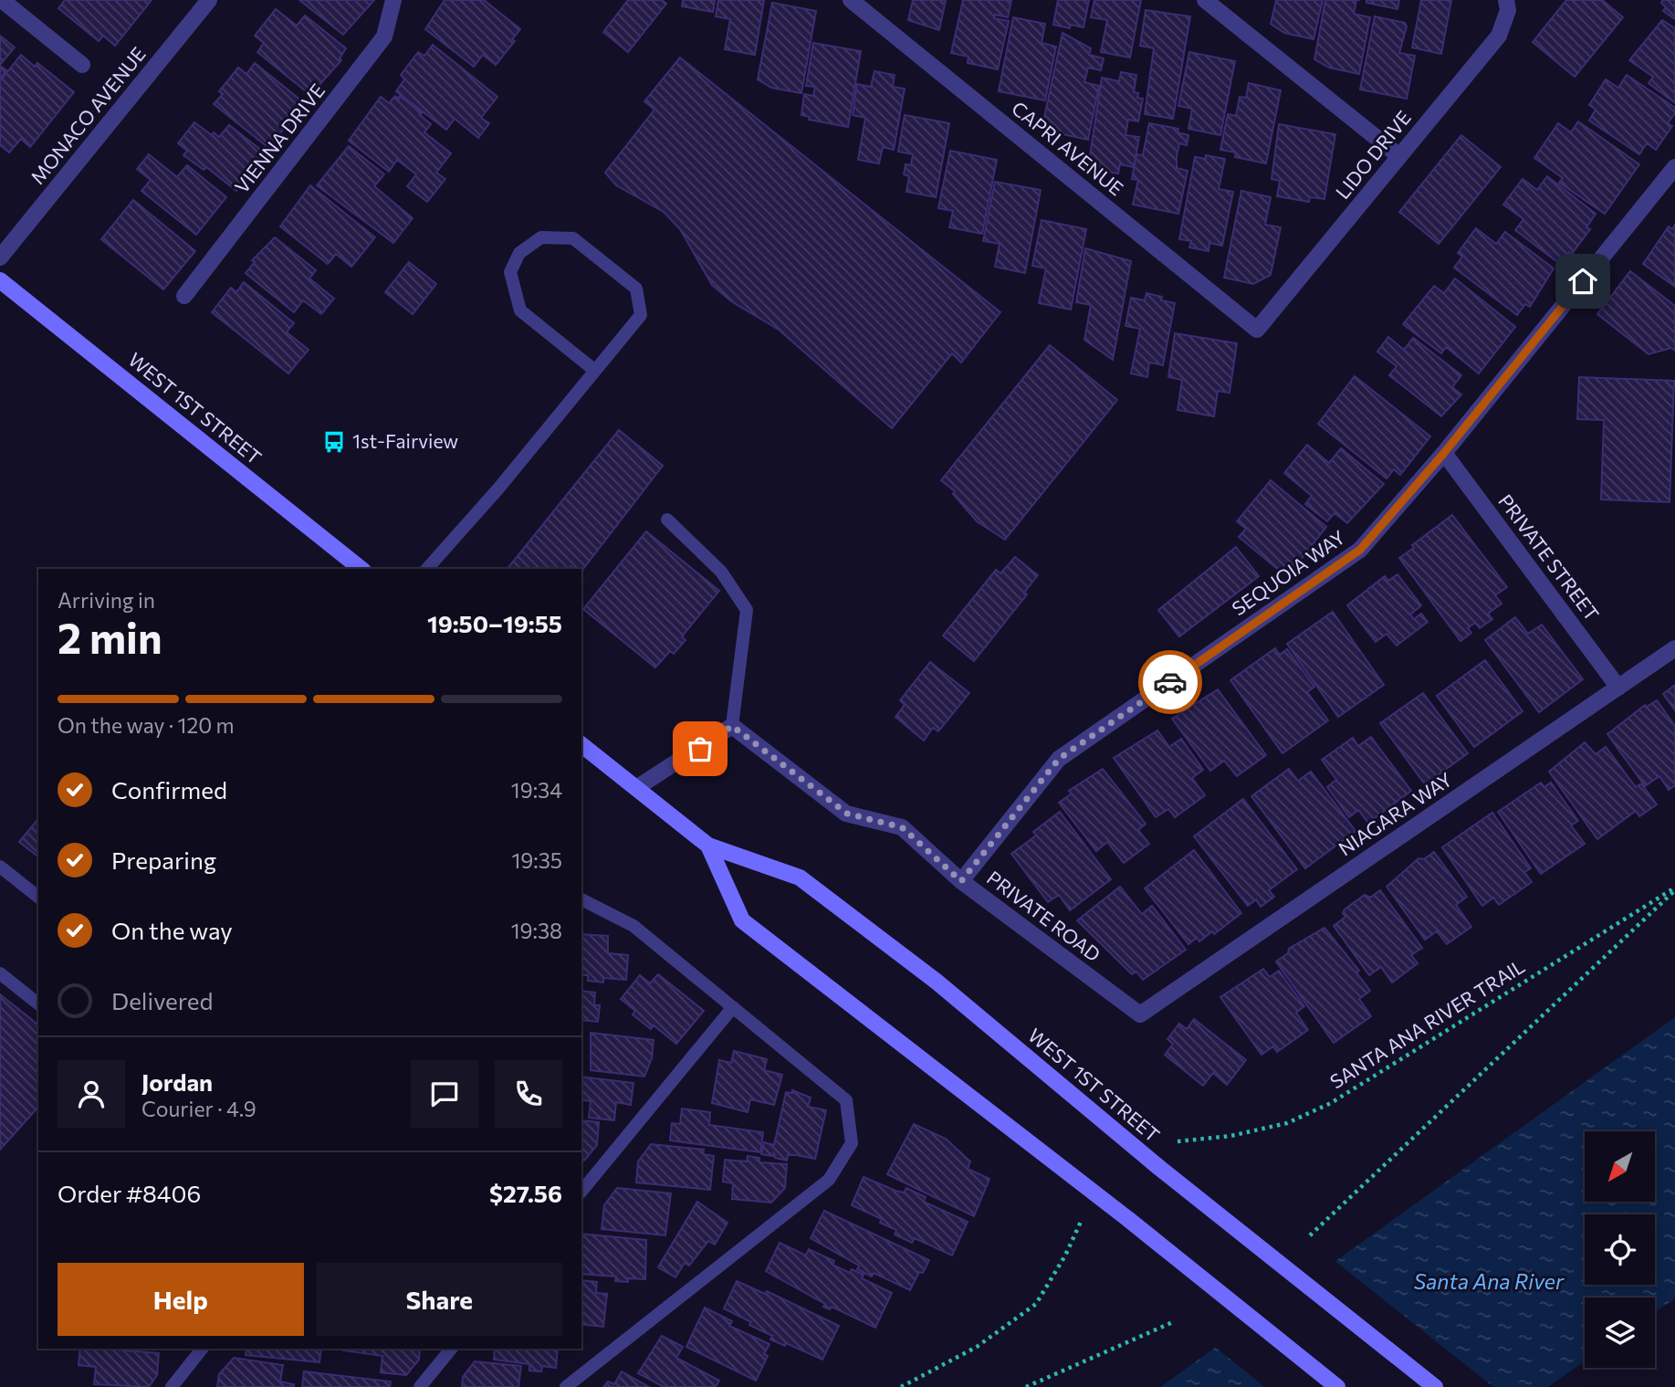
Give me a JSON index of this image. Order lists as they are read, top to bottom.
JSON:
{
  "streets": {
    "main road": ["WEST 1ST STREET"],
    "street": [
      "MONACO AVENUE",
      "VIENNA DRIVE",
      "CAPRI AVENUE",
      "LIDO DRIVE",
      "PRIVATE STREET",
      "SEQUOIA WAY",
      "NIAGARA WAY",
      "PRIVATE ROAD"
    ],
    "path": ["SANTA ANA RIVER TRAIL"]
  },
  "crossings": [
    ["CAPRI AVENUE", "LIDO DRIVE"],
    ["PRIVATE STREET", "SEQUOIA WAY"],
    ["PRIVATE STREET", "NIAGARA WAY"],
    ["SEQUOIA WAY", "PRIVATE ROAD"],
    ["NIAGARA WAY", "PRIVATE ROAD"]
  ],
  "water": ["Santa Ana River"],
  "places": {
    "bus stop": ["1st-Fairview"]
  },
  "north": "bottom left",
  "page": {
    "heading": ["2 min", "Arriving in", "19:50–19:55"],
    "panel": [
      "Jordan",
      "Courier · 4.9",
      "Order #8406",
      "$27.56"
    ],
    "bar": "On the way · 120 m",
    "list": [
      ["Confirmed", "19:34"],
      ["Preparing", "19:35"],
      ["On the way", "19:38"],
      "Delivered"
    ],
    "buttons": ["Help", "Share"]
  }
}
